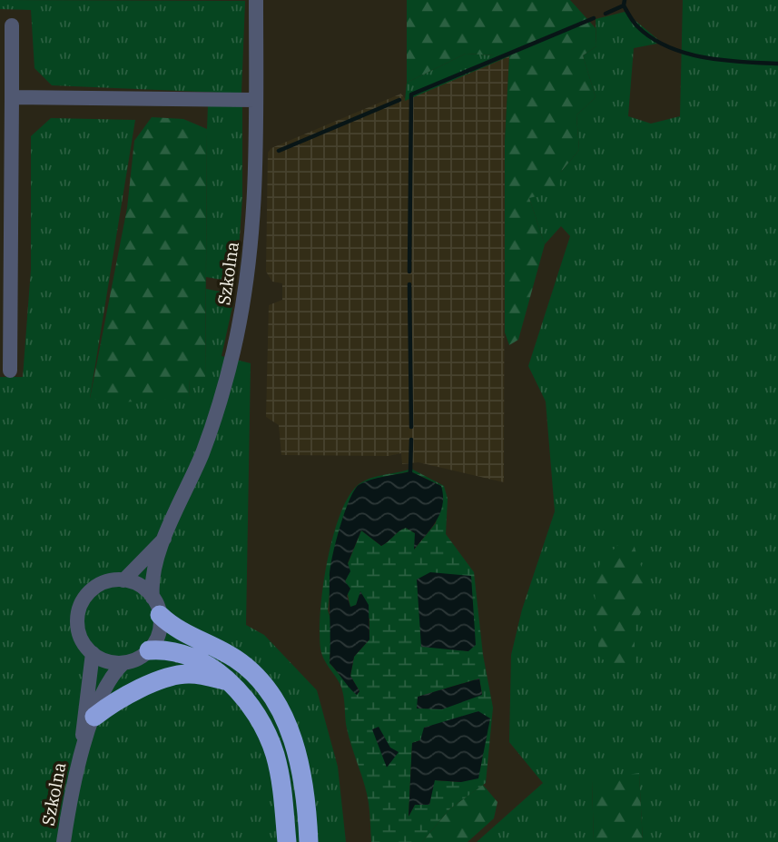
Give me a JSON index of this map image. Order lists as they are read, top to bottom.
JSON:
{
  "streets": {
    "street": ["Szkolna"]
  }
}
